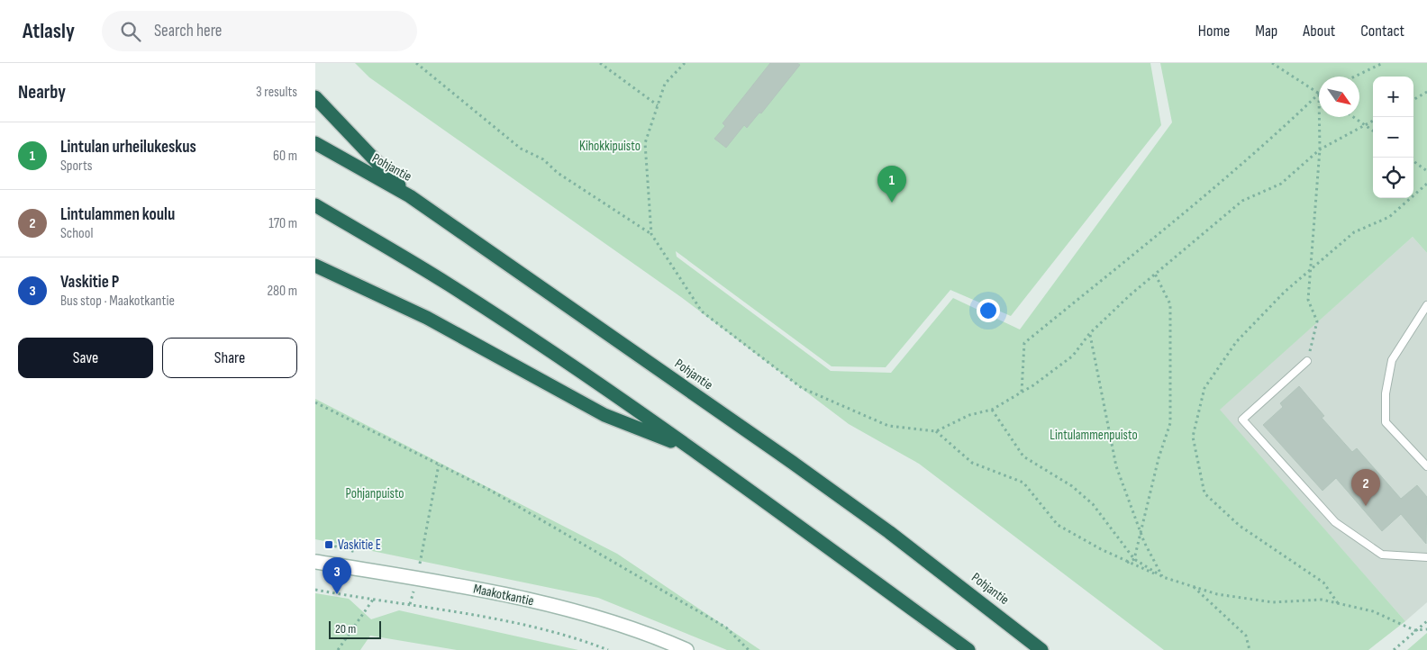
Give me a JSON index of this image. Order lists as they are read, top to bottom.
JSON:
{
  "streets": {
    "highway": ["Pohjantie"],
    "street": ["Maakotkantie"]
  },
  "parks": ["Kihokkipuisto", "Lintulammenpuisto", "Pohjanpuisto"],
  "places": {
    "transit": ["Vaskitie E"]
  },
  "scale_bar": "20 m",
  "north": "bottom right",
  "page": {
    "header": "Atlasly",
    "search": "Search here",
    "nav": [
      "Home",
      "Map",
      "About",
      "Contact"
    ],
    "heading": ["Nearby", "3 results"],
    "map_buttons": ["+", "−"],
    "list": [
      {
        "mark": "1",
        "name": "Lintulan urheilukeskus",
        "note": "Sports",
        "value": "60 m"
      },
      {
        "mark": "2",
        "name": "Lintulammen koulu",
        "note": "School",
        "value": "170 m"
      },
      {
        "mark": "3",
        "name": "Vaskitie P",
        "note": "Bus stop · Maakotkantie",
        "value": "280 m"
      }
    ],
    "pins": ["1", "2", "3"],
    "buttons": ["Save", "Share"],
    "scale": "20 m"
  }
}
